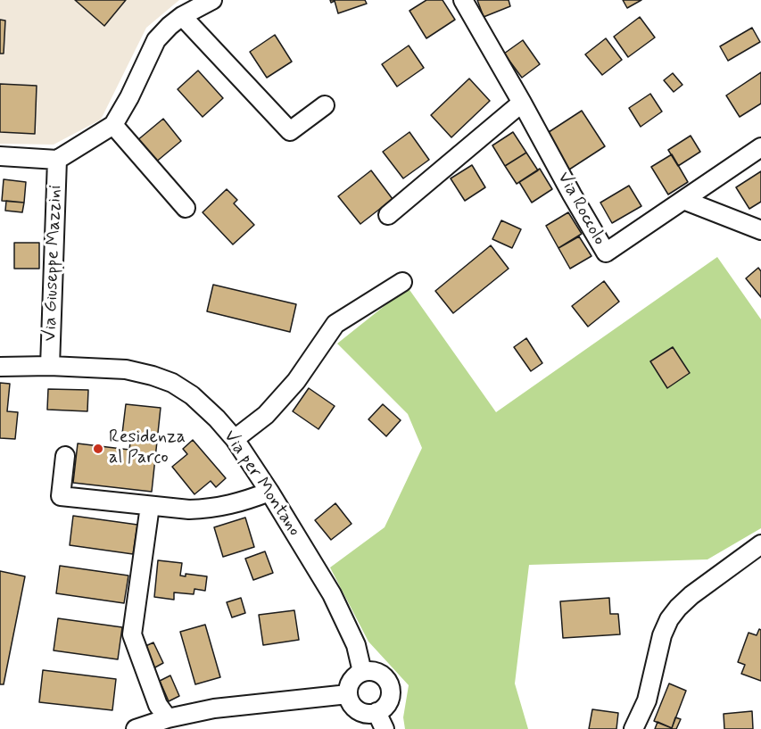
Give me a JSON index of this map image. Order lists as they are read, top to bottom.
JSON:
{
  "streets": {
    "street": ["Via Roccolo", "Via Giuseppe Mazzini", "Via per Montano"]
  },
  "crossings": [
    ["Via Giuseppe Mazzini", "Via per Montano"]
  ],
  "places": ["Residenza al Parco"]
}
